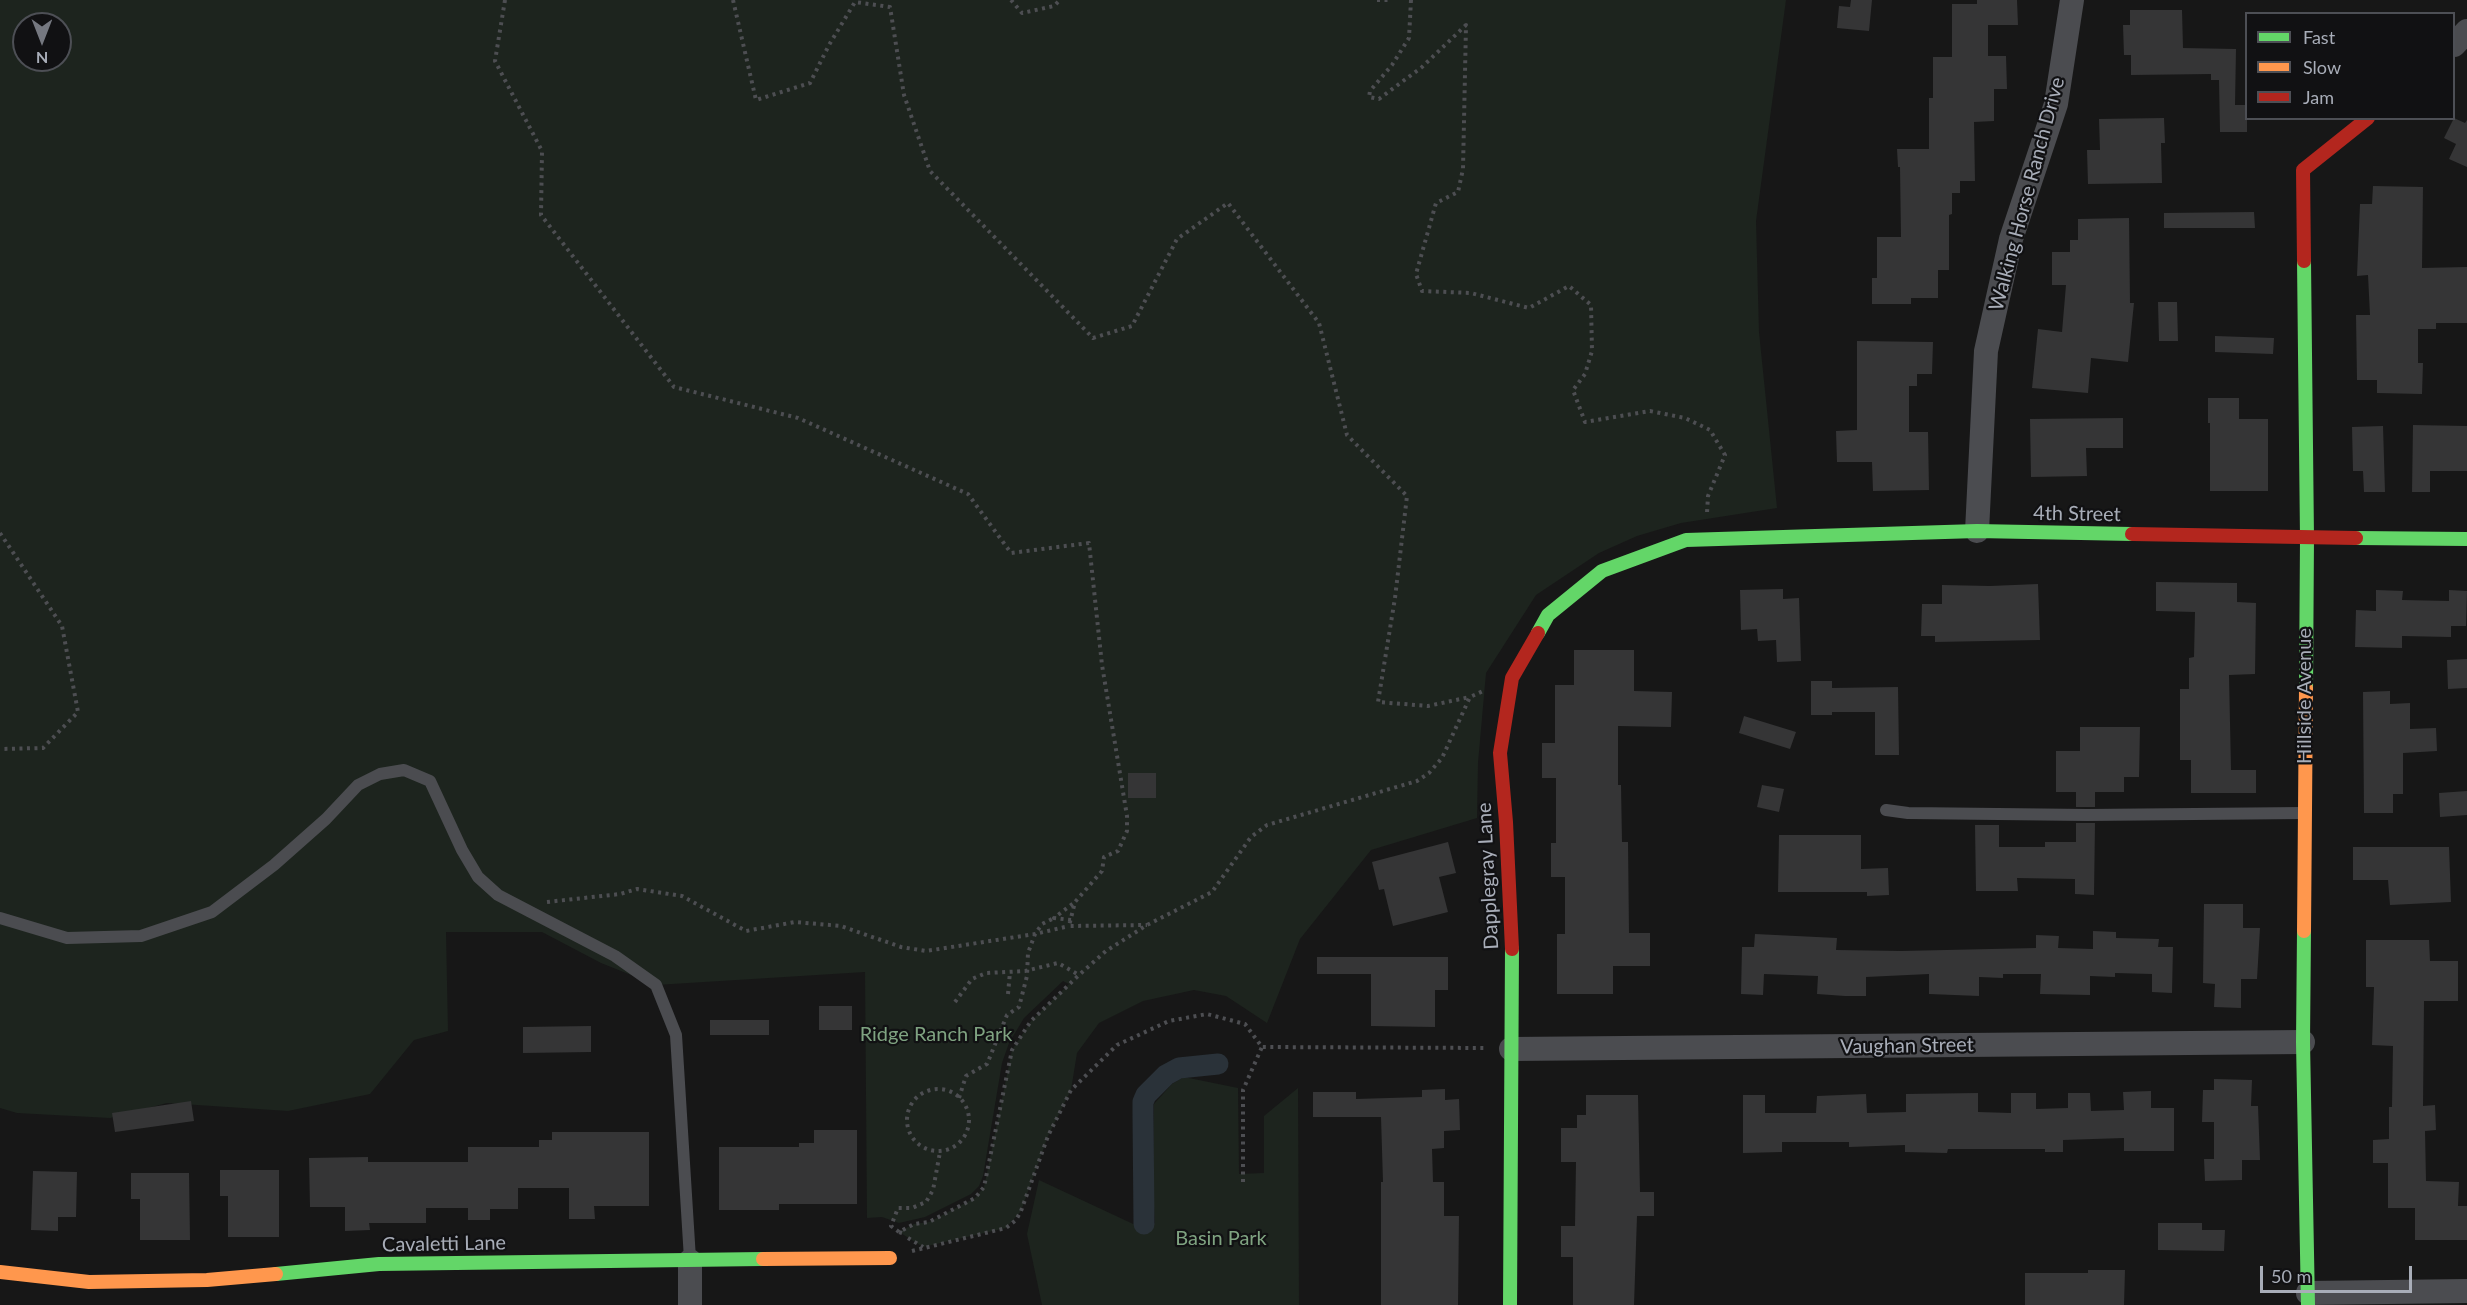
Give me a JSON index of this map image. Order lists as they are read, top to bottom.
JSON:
{
  "streets": {
    "street": [
      "Walking Horse Ranch Drive",
      "4th Street",
      "Hillside Avenue",
      "Dapplegray Lane",
      "Vaughan Street",
      "Cavaletti Lane"
    ]
  },
  "crossings": [
    ["Walking Horse Ranch Drive", "4th Street"],
    ["4th Street", "Hillside Avenue"],
    ["4th Street", "Dapplegray Lane"],
    ["Hillside Avenue", "Vaughan Street"],
    ["Dapplegray Lane", "Vaughan Street"]
  ],
  "parks": ["Ridge Ranch Park", "Basin Park"],
  "legend": ["Fast", "Slow", "Jam"],
  "scale_bar": "50 m",
  "north": "bottom"
}
